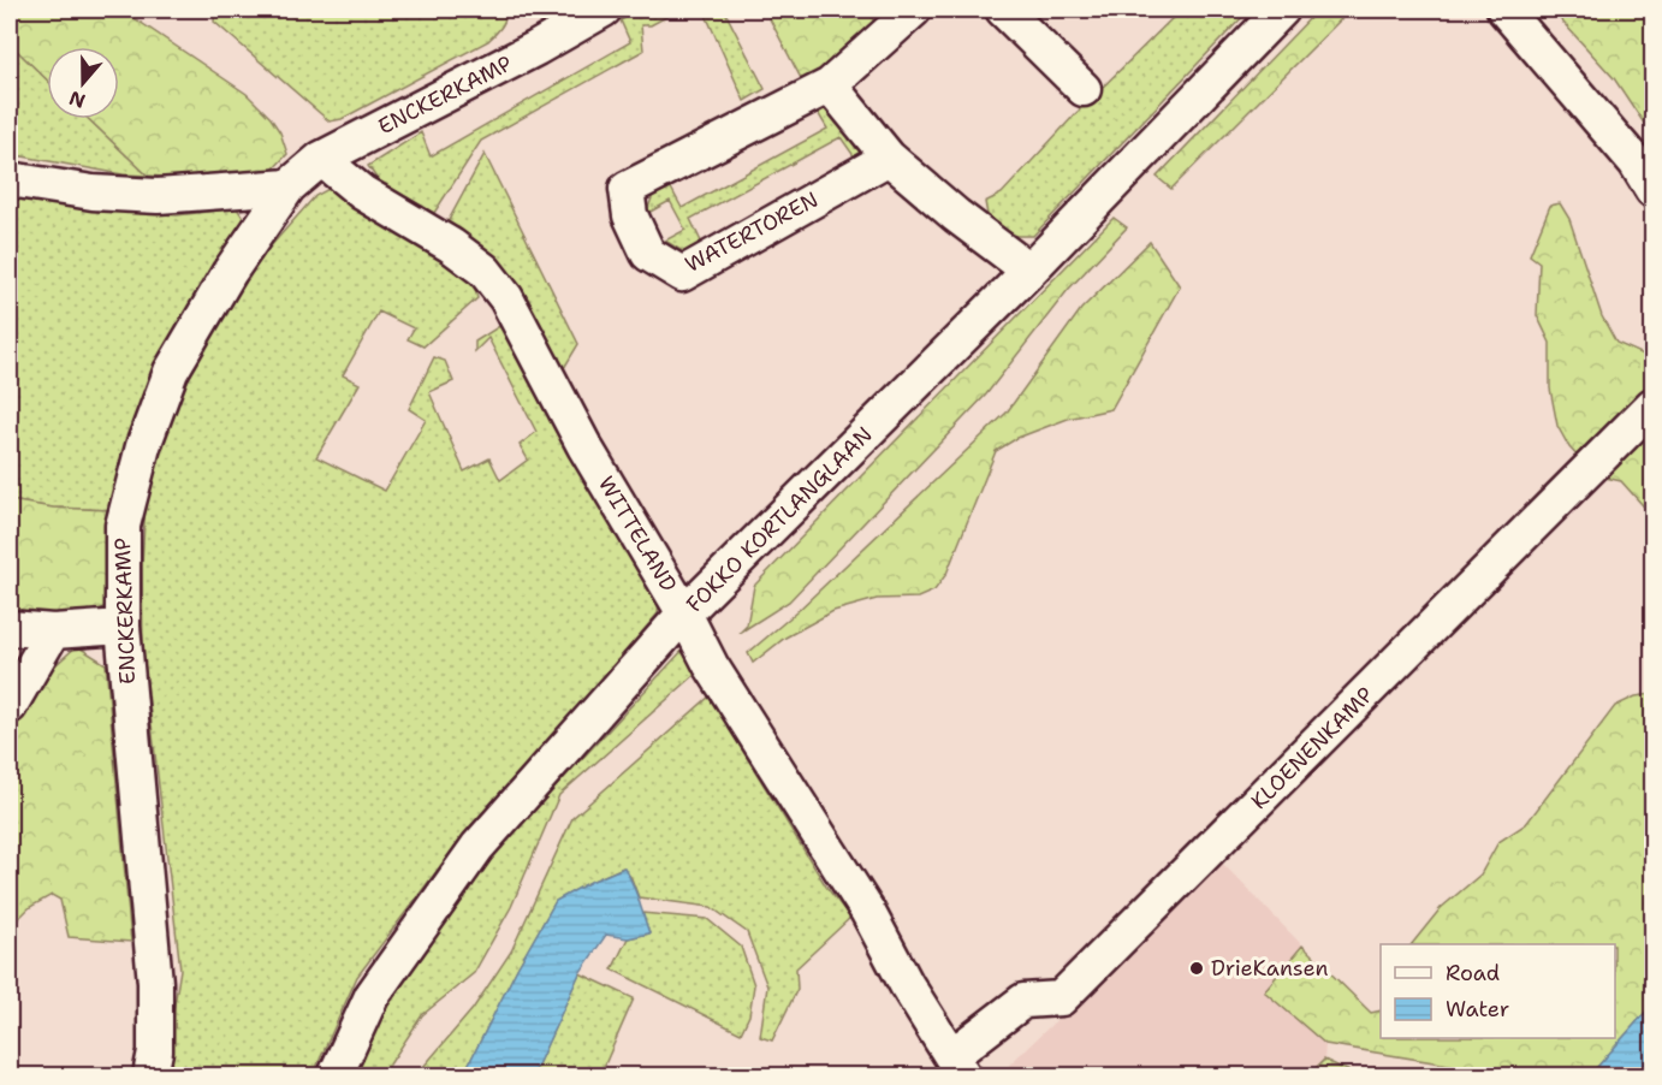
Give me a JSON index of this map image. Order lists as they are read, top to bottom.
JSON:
{
  "streets": {
    "street": [
      "ENCKERKAMP",
      "WATERTOREN",
      "FOKKO KORTLANGLAAN",
      "WITTELAND",
      "KLOENENKAMP"
    ]
  },
  "crossings": [
    ["ENCKERKAMP", "WITTELAND"],
    ["FOKKO KORTLANGLAAN", "WITTELAND"],
    ["WITTELAND", "KLOENENKAMP"]
  ],
  "places": ["DrieKansen"],
  "legend": ["Road", "Water"],
  "north": "bottom"
}
